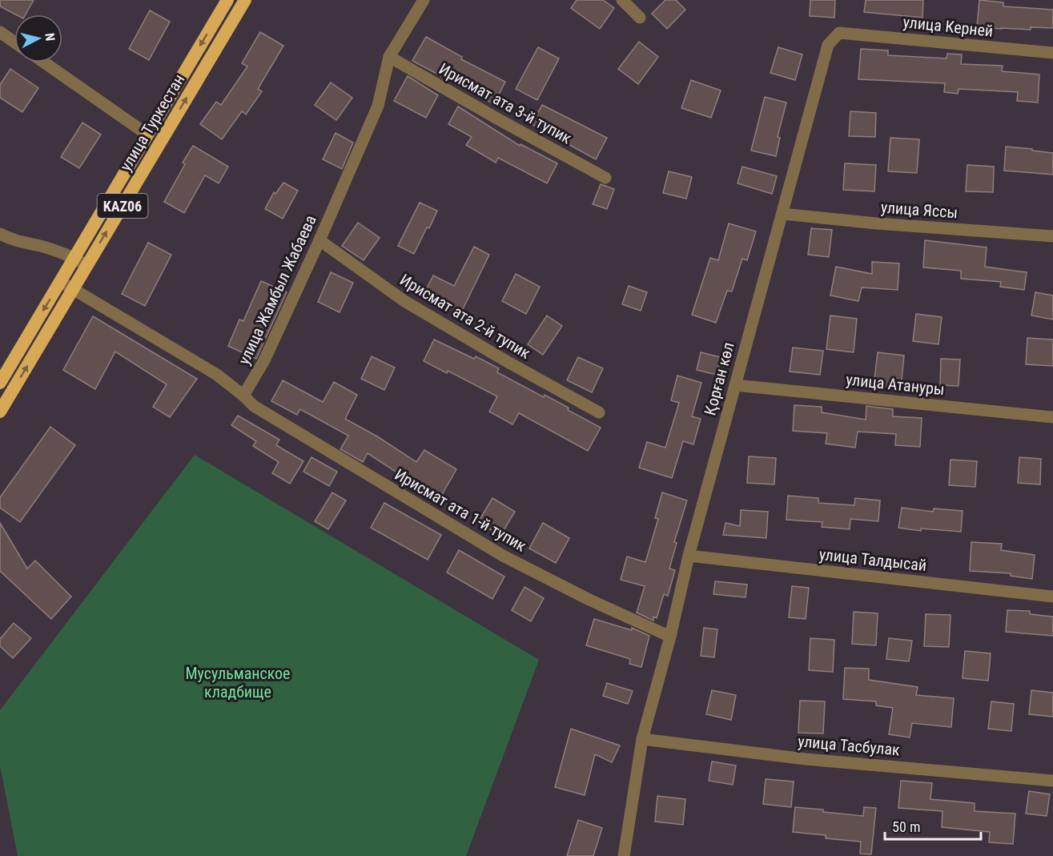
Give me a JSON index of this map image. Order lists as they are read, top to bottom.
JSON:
{
  "streets": {
    "highway": ["улица Туркестан", "KАZ06"],
    "street": [
      "улица Керней",
      "Ирисмат ата 3-й тупик",
      "улица Яссы",
      "улица Жамбыл Жабаева",
      "Ирисмат ата 2-й тупик",
      "Қорған көл",
      "улица Атануры",
      "Ирисмат ата 1-й тупик",
      "улица Талдысай",
      "улица Тасбулак"
    ]
  },
  "crossings": [
    ["улица Керней", "Қорған көл"],
    ["Ирисмат ата 3-й тупик", "улица Жамбыл Жабаева"],
    ["улица Туркестан", "улица Жамбыл Жабаева"],
    ["улица Яссы", "Қорған көл"],
    ["улица Жамбыл Жабаева", "Ирисмат ата 2-й тупик"],
    ["улица Жамбыл Жабаева", "Ирисмат ата 1-й тупик"],
    ["Қорған көл", "улица Атануры"],
    ["Қорған көл", "Ирисмат ата 1-й тупик"],
    ["Қорған көл", "улица Талдысай"],
    ["Қорған көл", "улица Тасбулак"]
  ],
  "parks": ["Мусульманское кладбище"],
  "scale_bar": "50 m",
  "north": "right"
}
